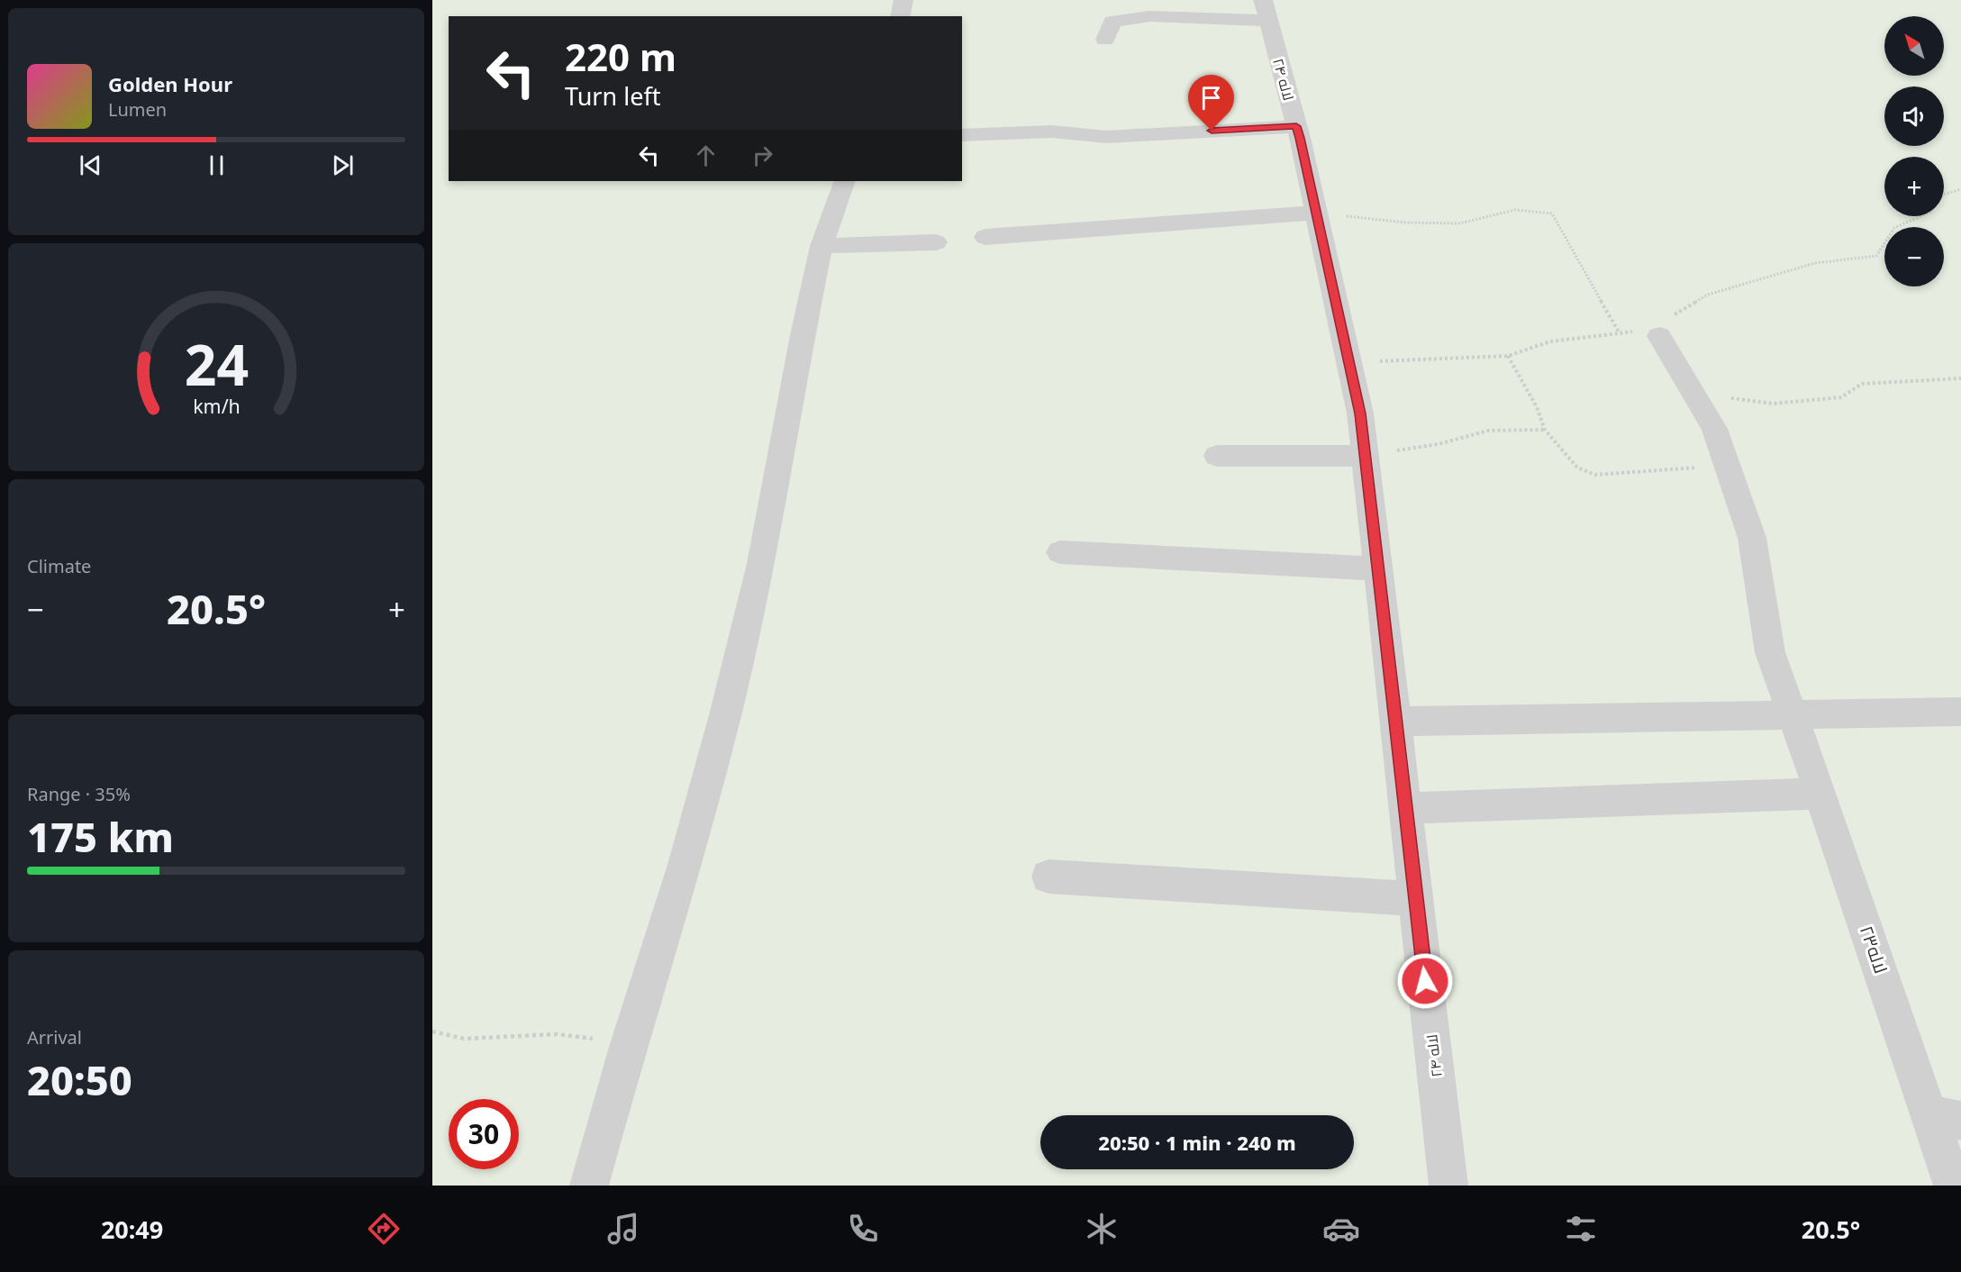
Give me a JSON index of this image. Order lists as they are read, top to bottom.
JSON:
{
  "streets": {
    "street": ["لاله ۲۴", "لاله۲۳"]
  },
  "north": "top left",
  "page": {
    "map_buttons": ["+", "−"],
    "turn": ["220 m", "Turn left"],
    "song": ["Golden Hour", "Lumen"],
    "tile": [
      "Climate",
      ["Range · 35%", "175 km"],
      ["Arrival", "20:50"]
    ],
    "heat": ["−", "20.5°", "+"],
    "limit": "30",
    "trip": "20:50 · 1 min · 240 m",
    "tabs": ["20:49", "20.5°"],
    "gauge": ["24", "km/h"]
  }
}
